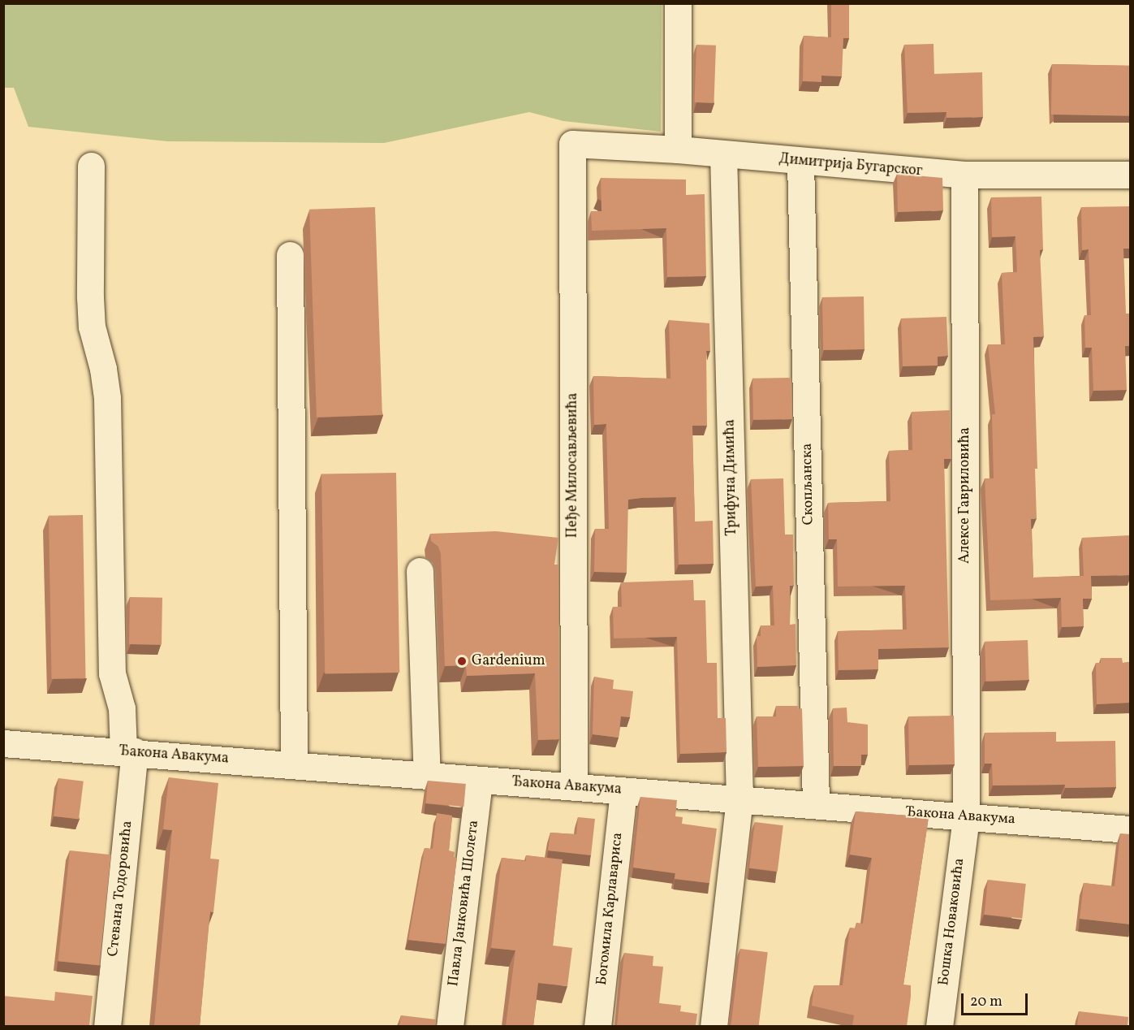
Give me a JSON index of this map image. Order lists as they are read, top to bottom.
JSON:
{
  "streets": {
    "street": [
      "Димитрија Бугарског",
      "Пеђе Милосављевића",
      "Трифуна Димића",
      "Скопљанска",
      "Алексе Гавриловића",
      "Ђакона Авакума",
      "Стевана Тодоровића",
      "Павла Јанковића Шолета",
      "Богомила Карлавариса",
      "Бошка Новаковића"
    ]
  },
  "crossings": [
    ["Димитрија Бугарског", "Пеђе Милосављевића"],
    ["Димитрија Бугарског", "Трифуна Димића"],
    ["Димитрија Бугарског", "Скопљанска"],
    ["Димитрија Бугарског", "Алексе Гавриловића"],
    ["Пеђе Милосављевића", "Ђакона Авакума"],
    ["Трифуна Димића", "Ђакона Авакума"],
    ["Скопљанска", "Ђакона Авакума"],
    ["Алексе Гавриловића", "Ђакона Авакума"],
    ["Алексе Гавриловића", "Бошка Новаковића"],
    ["Ђакона Авакума", "Стевана Тодоровића"],
    ["Ђакона Авакума", "Павла Јанковића Шолета"],
    ["Ђакона Авакума", "Богомила Карлавариса"],
    ["Ђакона Авакума", "Бошка Новаковића"]
  ],
  "places": ["Gardenium"],
  "scale_bar": "20 m"
}
